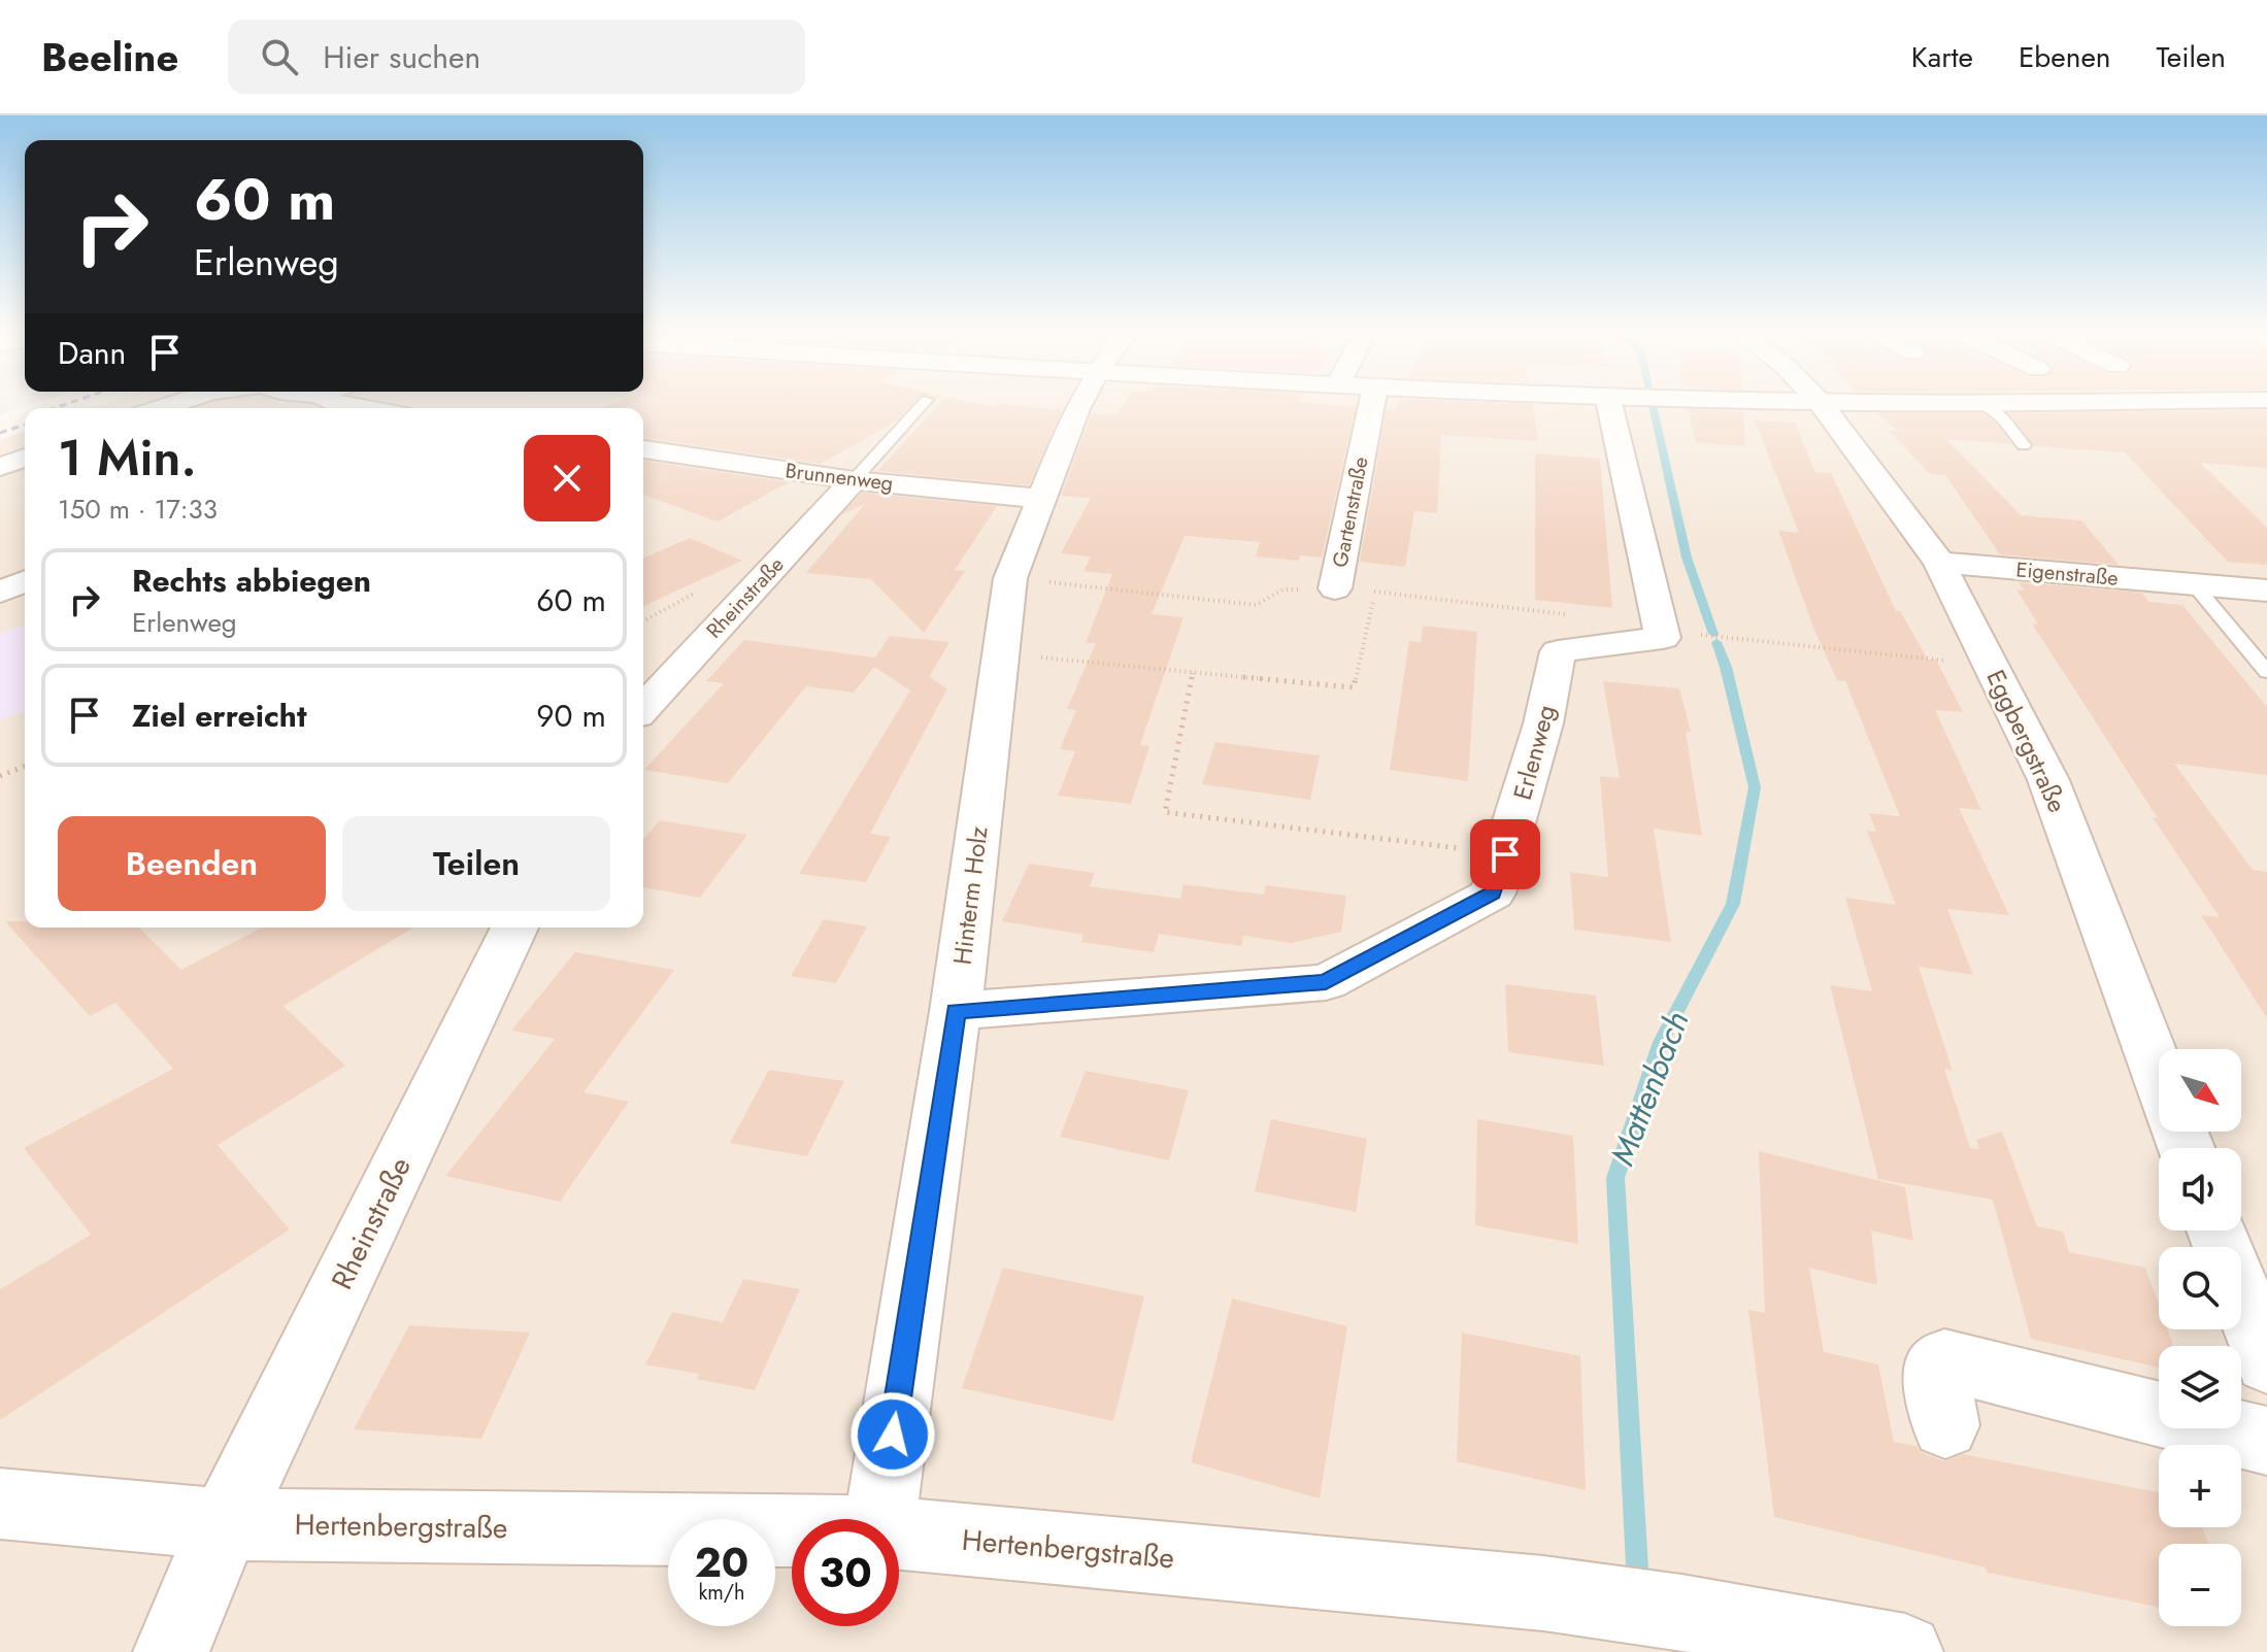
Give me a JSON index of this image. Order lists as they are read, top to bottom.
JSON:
{
  "streets": {
    "street": [
      "Brunnenweg",
      "Gartenstraße",
      "Eigenstraße",
      "Rheinstraße",
      "Eggbergstraße",
      "Erlenweg",
      "Hinterm Holz",
      "Hertenbergstraße"
    ]
  },
  "crossings": [
    ["Brunnenweg", "Rheinstraße"],
    ["Brunnenweg", "Hinterm Holz"],
    ["Eigenstraße", "Eggbergstraße"],
    ["Rheinstraße", "Hertenbergstraße"],
    ["Erlenweg", "Hinterm Holz"]
  ],
  "water": ["Mattenbach"],
  "north": "bottom right",
  "page": {
    "header": "Beeline",
    "search": "Hier suchen",
    "nav": ["Karte", "Ebenen", "Teilen"],
    "turn": ["60 m", "Erlenweg"],
    "then": "Dann",
    "heading": ["1 Min.", "150 m · 17:33"],
    "list": [
      {
        "name": "Rechts abbiegen",
        "note": "Erlenweg",
        "value": "60 m"
      },
      {
        "name": "Ziel erreicht",
        "value": "90 m"
      }
    ],
    "buttons": ["Beenden", "Teilen"],
    "map_buttons": ["+", "−"],
    "speed": "20 km/h",
    "limit": "30"
  }
}
